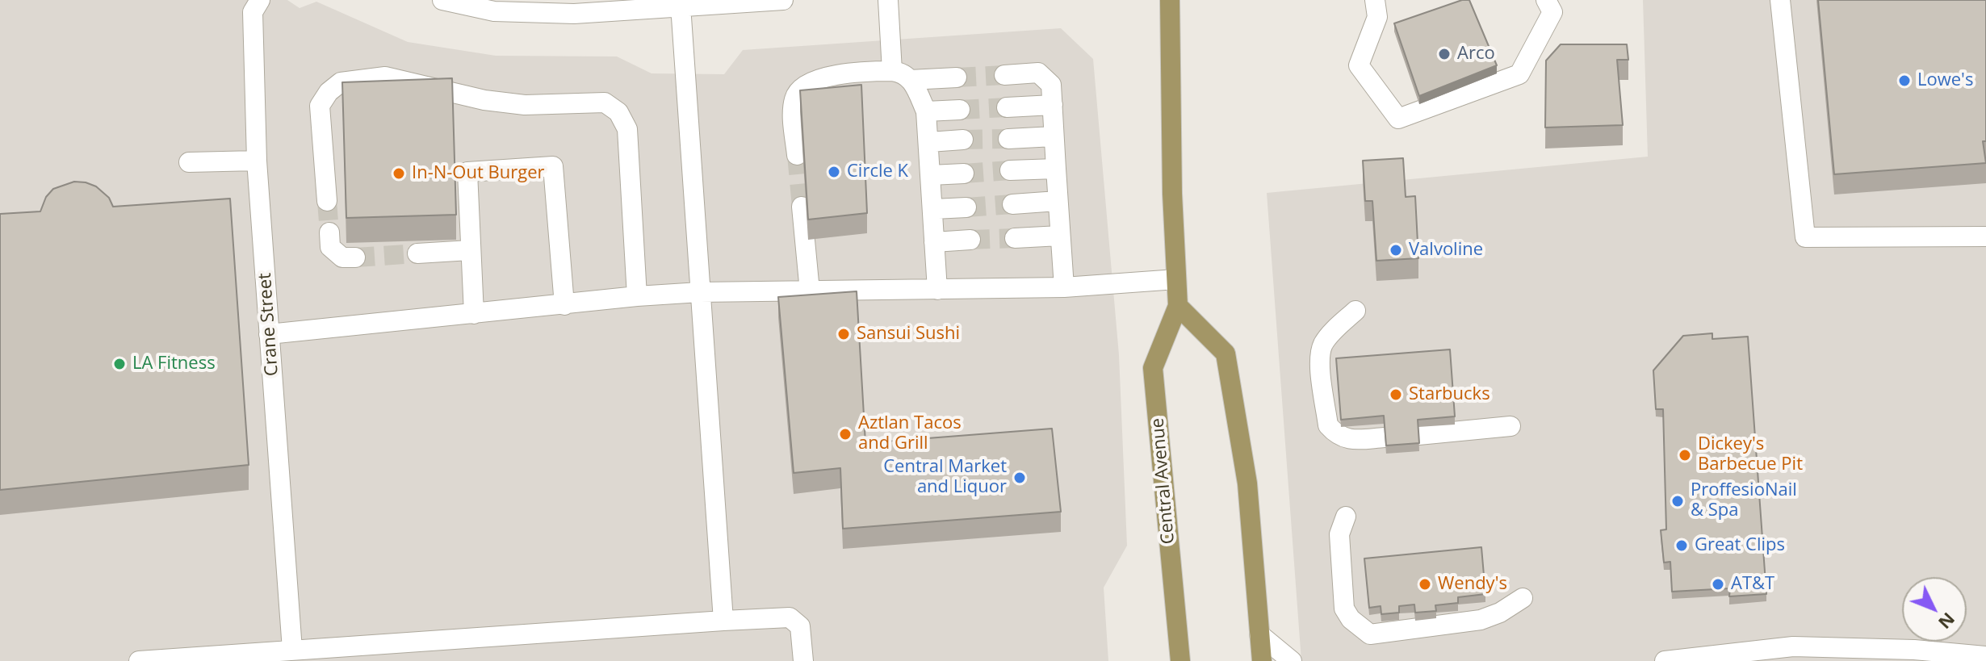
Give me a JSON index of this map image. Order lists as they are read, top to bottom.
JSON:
{
  "streets": {
    "main road": ["Central Avenue"],
    "street": ["Crane Street"]
  },
  "places": [
    "Arco",
    "Lowe's",
    "Circle K",
    "In-N-Out Burger",
    "Valvoline",
    "Sansui Sushi",
    "LA Fitness",
    "Starbucks",
    "Aztlan Tacos and Grill",
    "Dickey's Barbecue Pit",
    "Central Market and Liquor",
    "ProffesioNail & Spa",
    "Great Clips",
    "Wendy's",
    "AT&T"
  ],
  "north": "bottom right"
}
